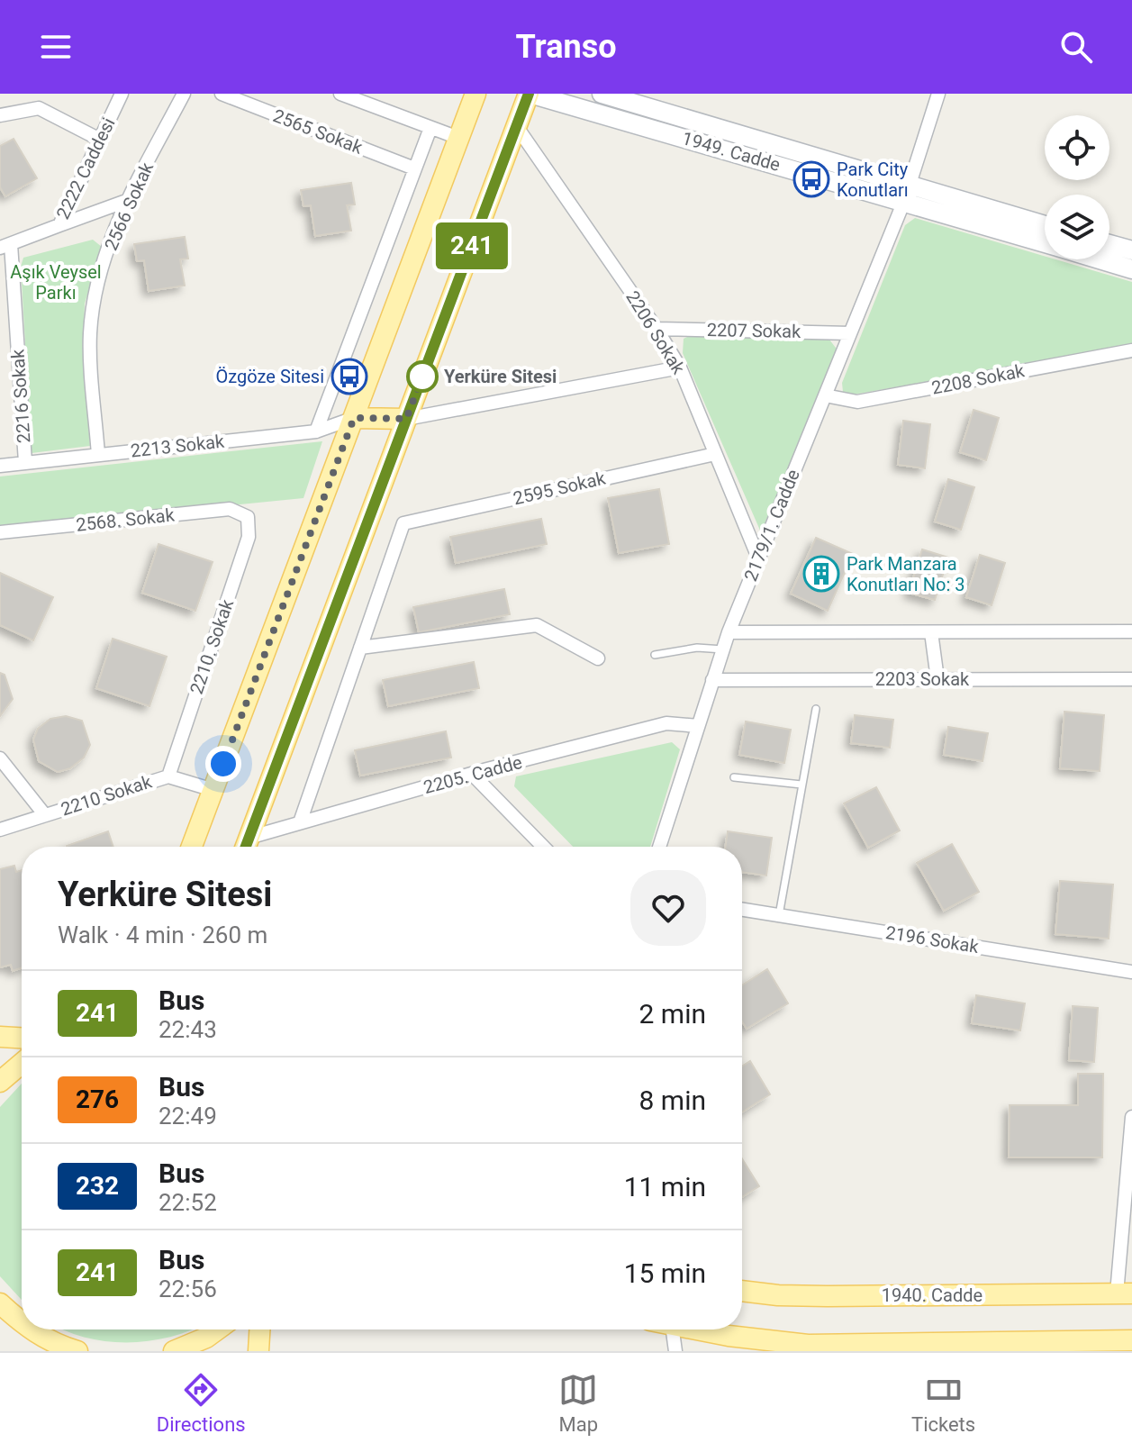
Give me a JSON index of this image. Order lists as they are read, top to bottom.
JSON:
{
  "streets": {
    "main road": ["1940. Cadde"],
    "street": [
      "2565 Sokak",
      "1949. Cadde",
      "2222 Caddesi",
      "2566 Sokak",
      "2207 Sokak",
      "2206 Sokak",
      "2208 Sokak",
      "2216 Sokak",
      "2213 Sokak",
      "2595 Sokak",
      "2568. Sokak",
      "2179/1. Cadde",
      "2210. Sokak",
      "2203 Sokak",
      "2205. Cadde",
      "2210 Sokak",
      "2196 Sokak"
    ]
  },
  "crossings": [
    ["1949. Cadde", "2179/1. Cadde"],
    ["2222 Caddesi", "2216 Sokak"],
    ["2566 Sokak", "2213 Sokak"],
    ["2207 Sokak", "2206 Sokak"],
    ["2207 Sokak", "2179/1. Cadde"],
    ["2206 Sokak", "2595 Sokak"],
    ["2206 Sokak", "2179/1. Cadde"],
    ["2208 Sokak", "2179/1. Cadde"],
    ["2216 Sokak", "2213 Sokak"],
    ["2568. Sokak", "2210. Sokak"],
    ["2179/1. Cadde", "2203 Sokak"],
    ["2179/1. Cadde", "2205. Cadde"],
    ["2210. Sokak", "2210 Sokak"]
  ],
  "parks": ["Aşık Veysel Parkı"],
  "places": {
    "bus stop": ["Park City Konutları", "Özgöze Sitesi"],
    "other": ["Yerküre Sitesi"],
    "building": ["Park Manzara Konutları No: 3"]
  },
  "lines": ["bus line 241"],
  "page": {
    "header": "Transo",
    "on_map": "241",
    "heading": ["Yerküre Sitesi", "Walk · 4 min · 260 m"],
    "list": [
      {
        "mark": "241",
        "name": "Bus",
        "note": "22:43",
        "value": "2 min"
      },
      {
        "mark": "276",
        "name": "Bus",
        "note": "22:49",
        "value": "8 min"
      },
      {
        "mark": "232",
        "name": "Bus",
        "note": "22:52",
        "value": "11 min"
      },
      {
        "mark": "241",
        "name": "Bus",
        "note": "22:56",
        "value": "15 min"
      }
    ],
    "tabs": ["Directions", "Map", "Tickets"]
  }
}
